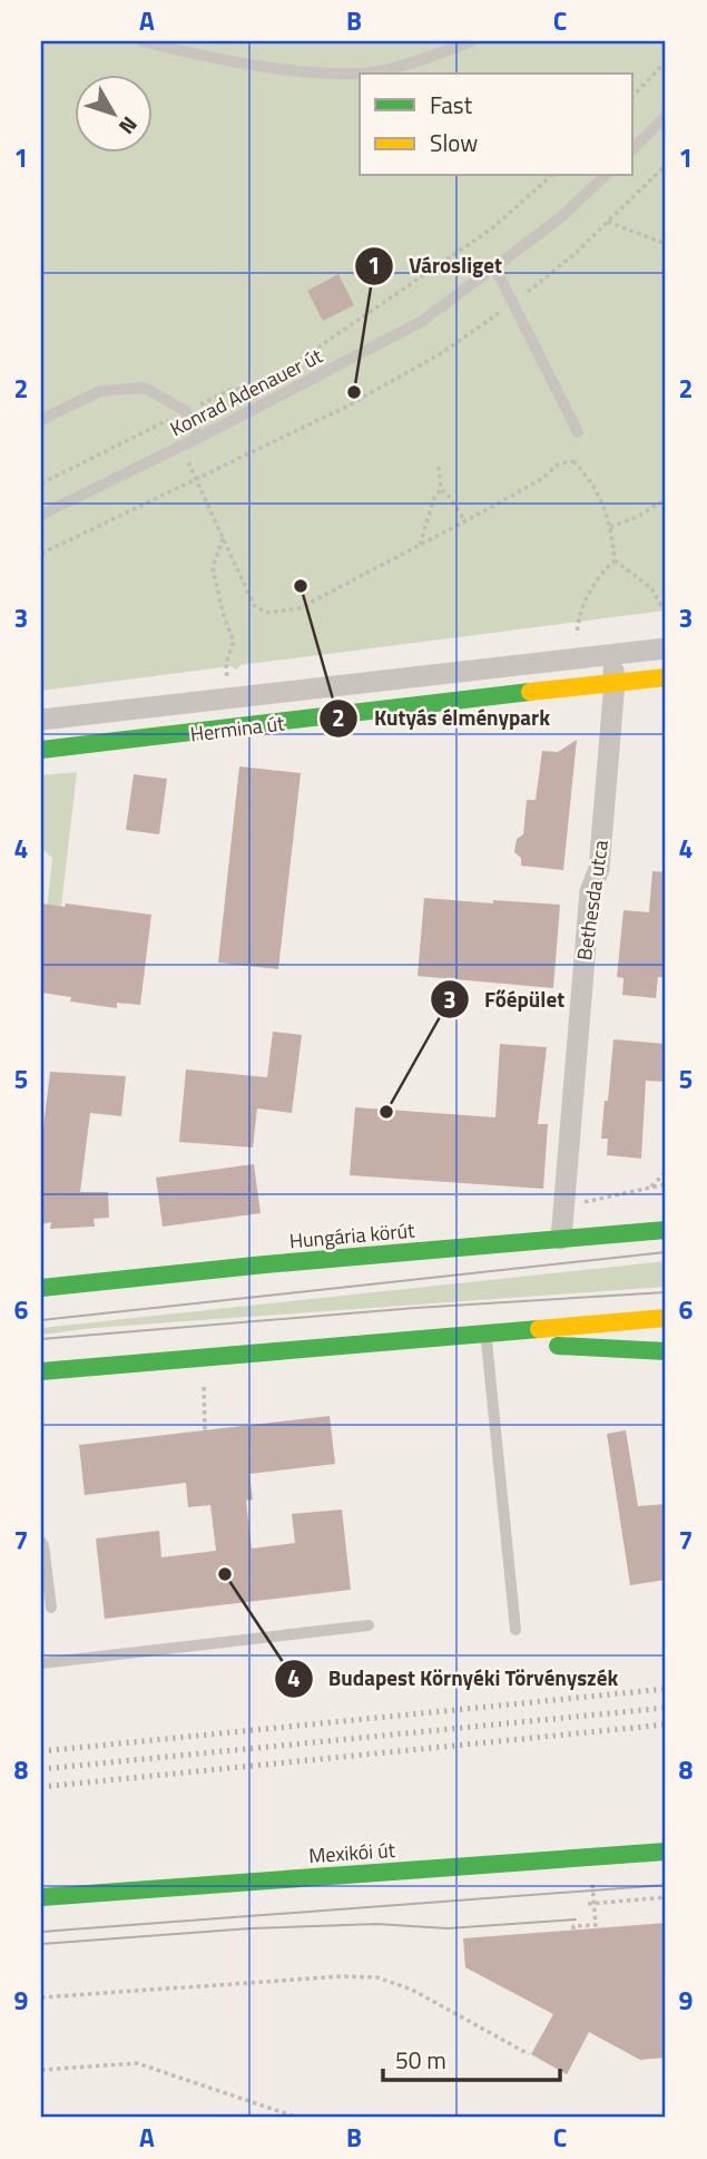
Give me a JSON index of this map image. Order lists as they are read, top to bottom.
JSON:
{
  "streets": {
    "main road": ["Hermina út", "Hungária körút", "Mexikói út"],
    "street": ["Bethesda utca"],
    "lane": ["Konrad Adenauer út"]
  },
  "crossings": [
    ["Hermina út", "Bethesda utca"],
    ["Bethesda utca", "Hungária körút"]
  ],
  "places": [
    "Városliget",
    "Kutyás élménypark",
    "Főépület",
    "Budapest Környéki Törvényszék"
  ],
  "legend": ["Fast", "Slow"],
  "scale_bar": "50 m",
  "north": "bottom right",
  "grid": {
    "columns": ["A", "B", "C"],
    "rows": [
      "1",
      "2",
      "3",
      "4",
      "5",
      "6",
      "7",
      "8",
      "9"
    ]
  }
}
